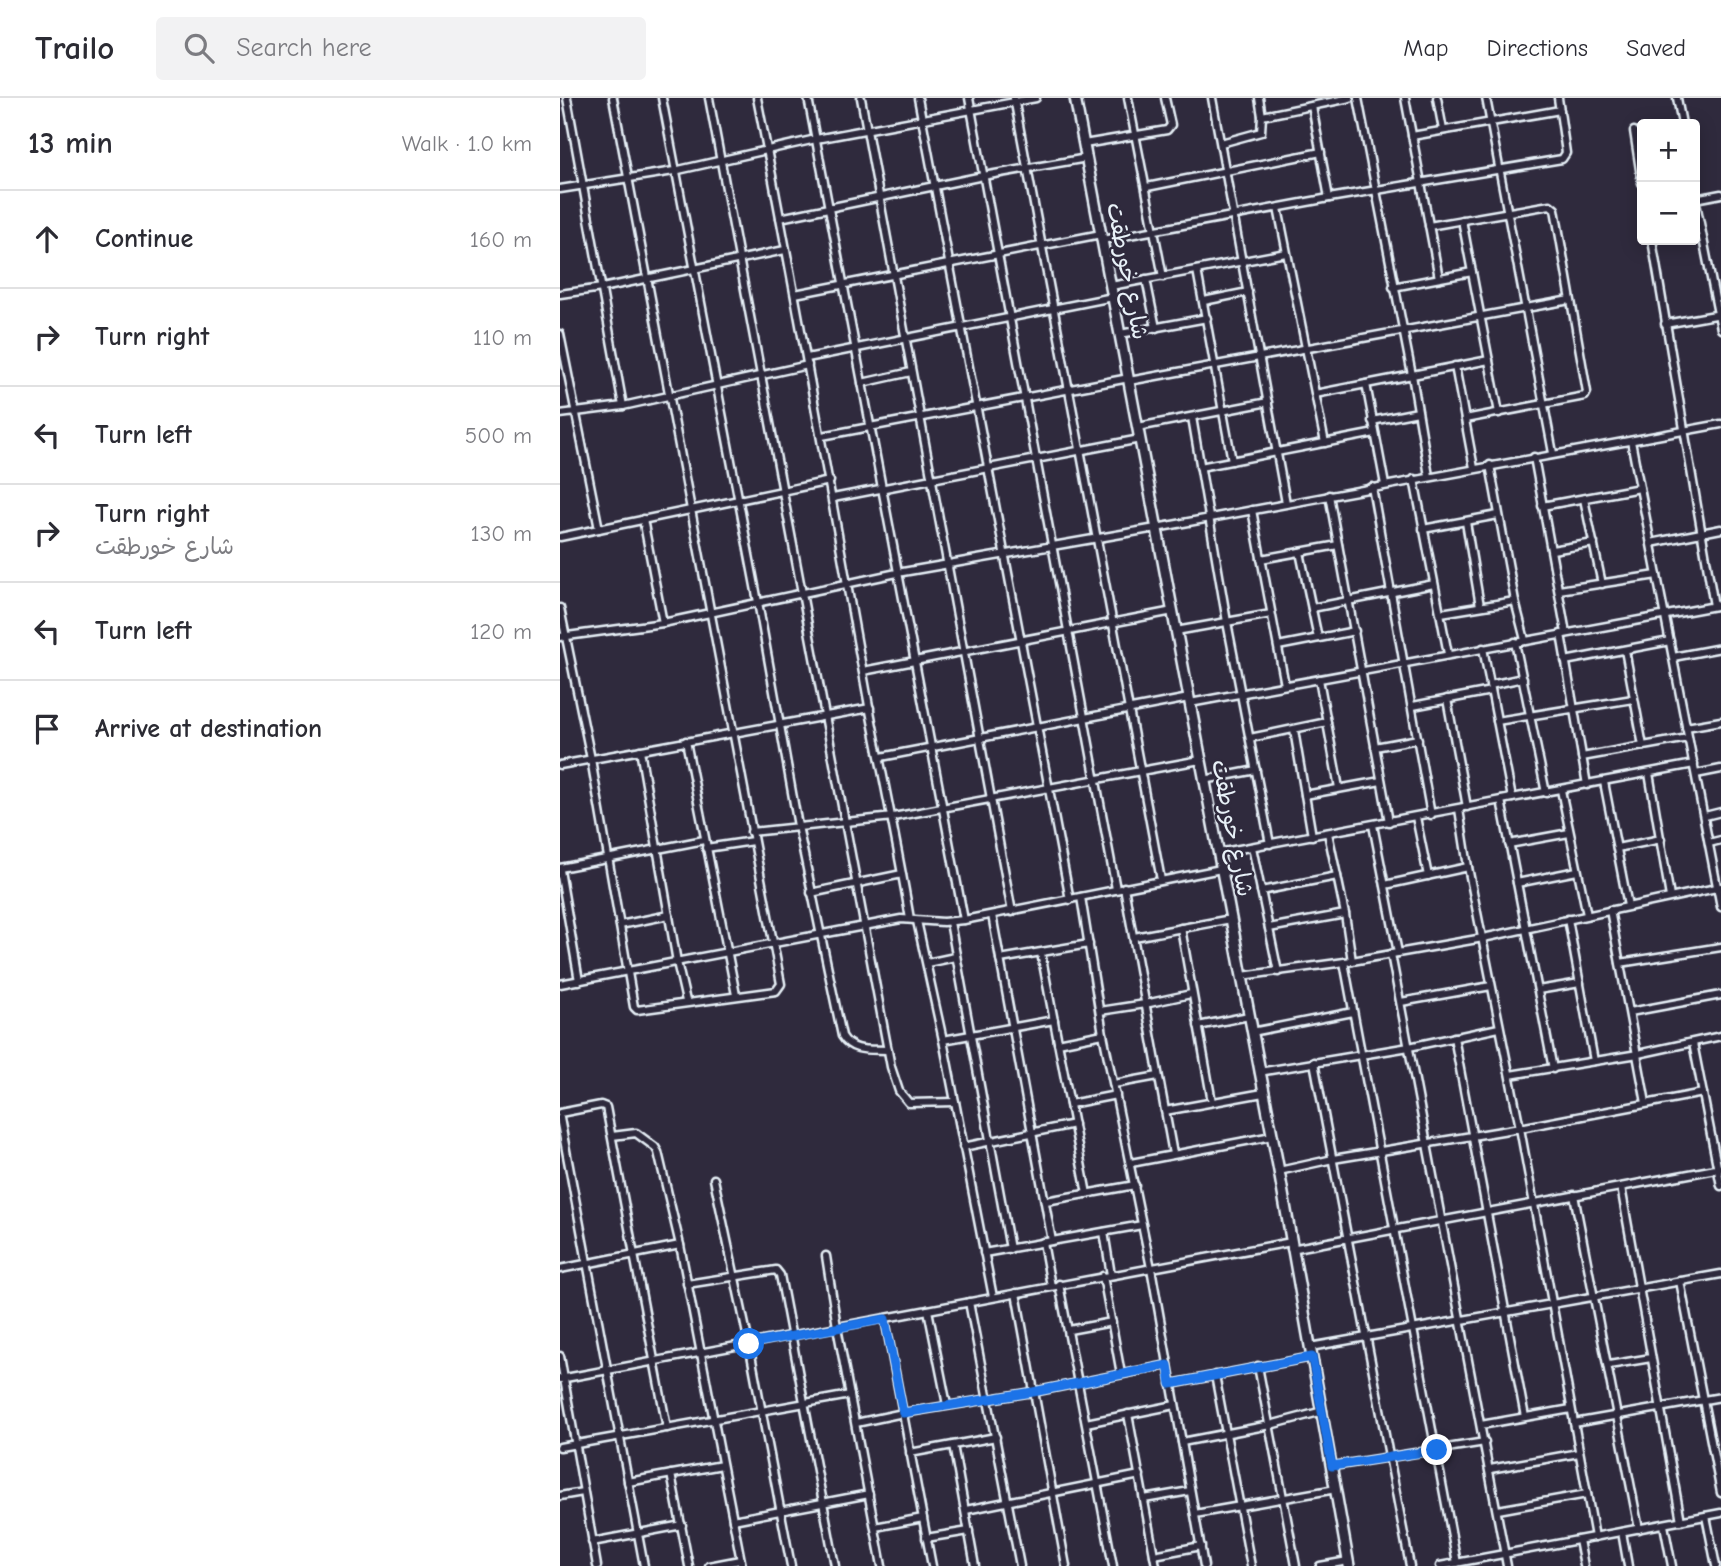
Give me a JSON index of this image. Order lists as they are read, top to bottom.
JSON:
{
  "streets": {
    "street": ["شارع خورطقت"]
  },
  "page": {
    "header": "Trailo",
    "search": "Search here",
    "nav": ["Map", "Directions", "Saved"],
    "heading": ["13 min", "Walk · 1.0 km"],
    "map_buttons": ["+", "−"],
    "list": [
      ["Continue", "160 m"],
      ["Turn right", "110 m"],
      ["Turn left", "500 m"],
      ["Turn right", "شارع خورطقت", "130 m"],
      ["Turn left", "120 m"],
      "Arrive at destination"
    ]
  }
}
